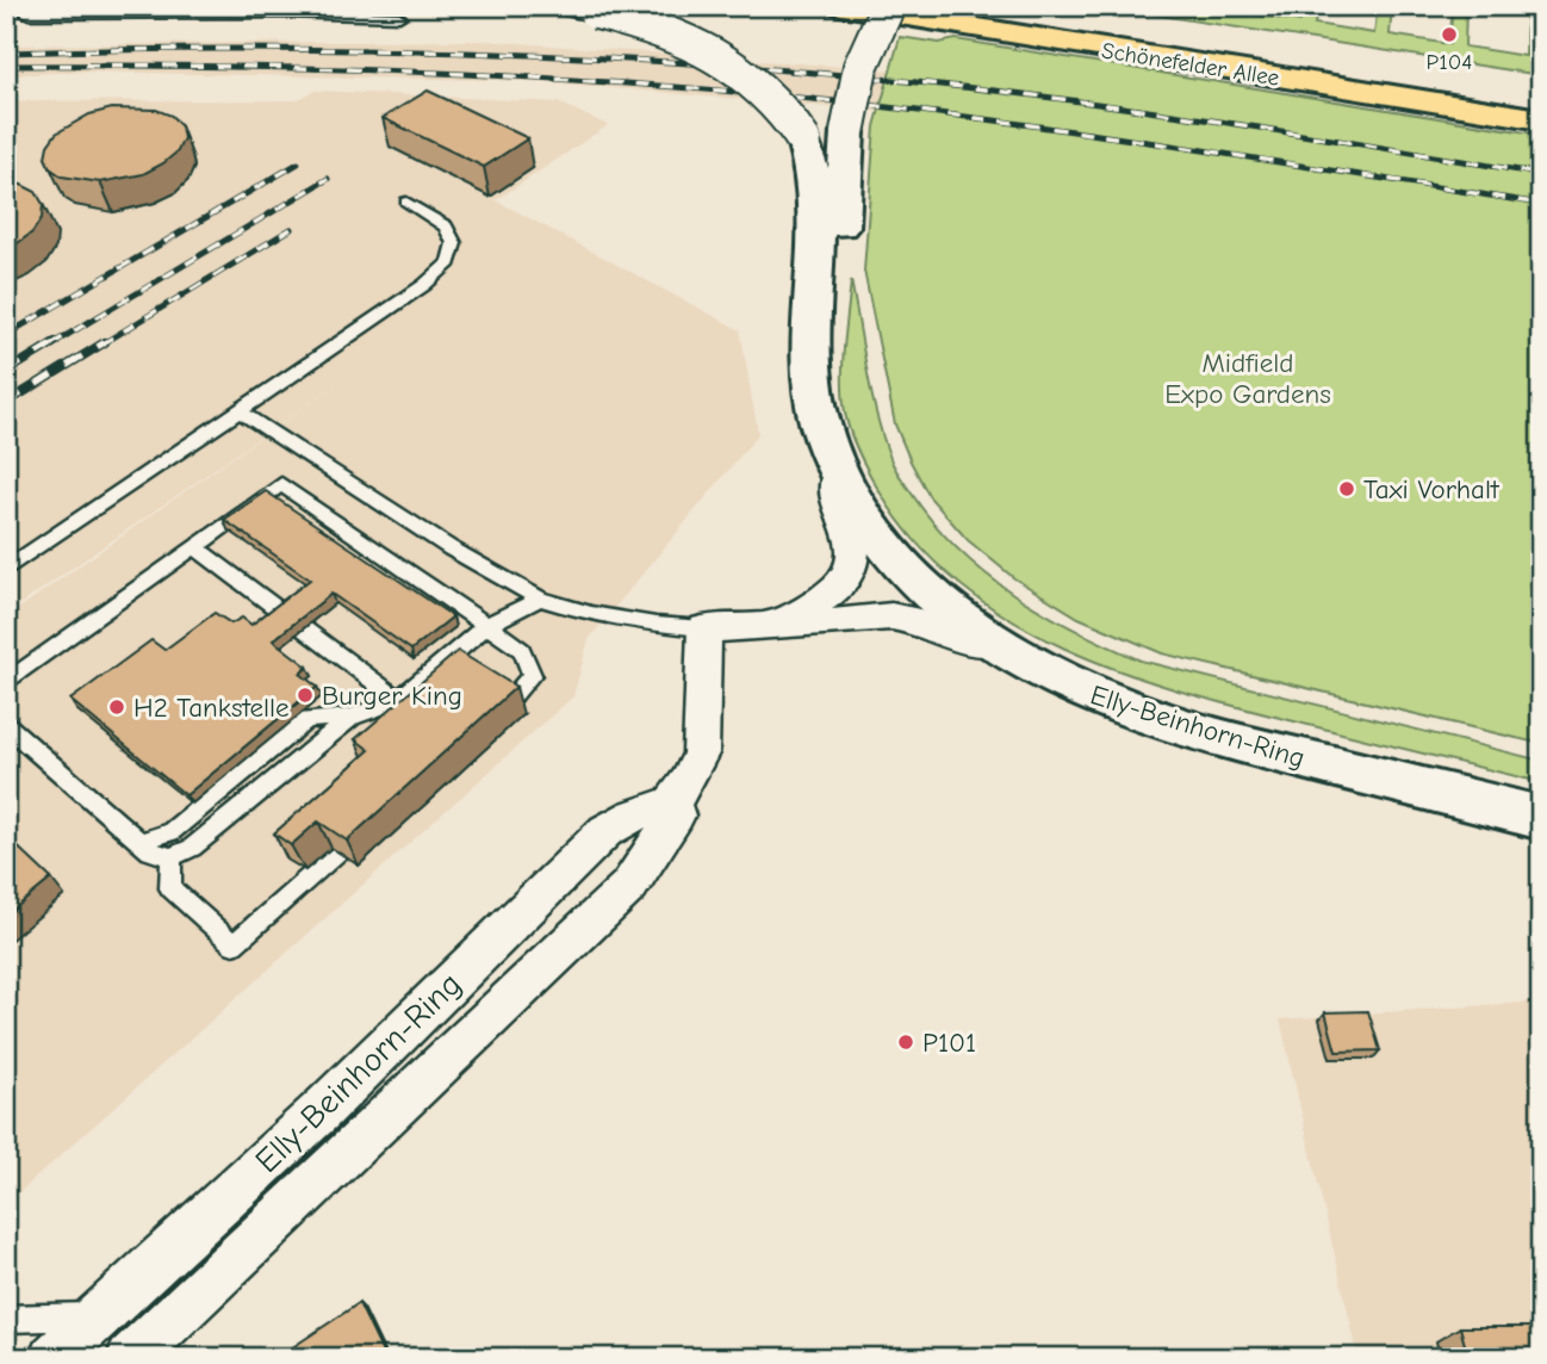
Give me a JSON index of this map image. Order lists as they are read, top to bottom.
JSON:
{
  "streets": {
    "highway": ["Schönefelder Allee"],
    "street": ["Elly-Beinhorn-Ring"]
  },
  "parks": ["Midfield Expo Gardens"],
  "places": [
    "P104",
    "Taxi Vorhalt",
    "Burger King",
    "H2 Tankstelle",
    "P101"
  ]
}
